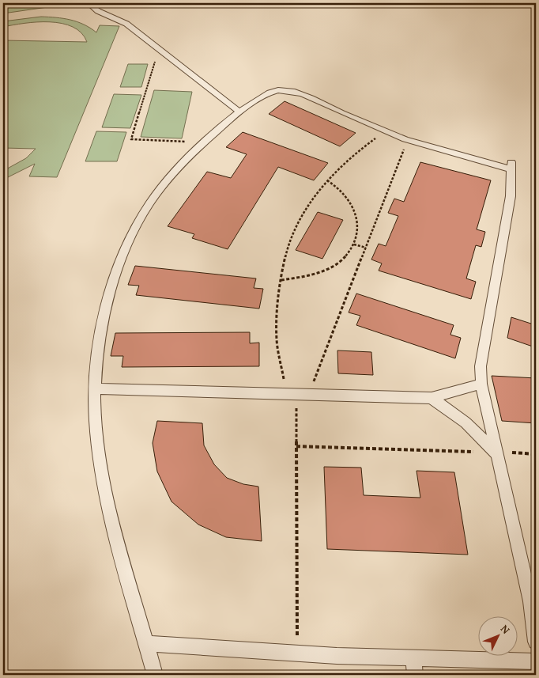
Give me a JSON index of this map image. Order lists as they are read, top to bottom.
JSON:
{
  "north": "top right"
}
